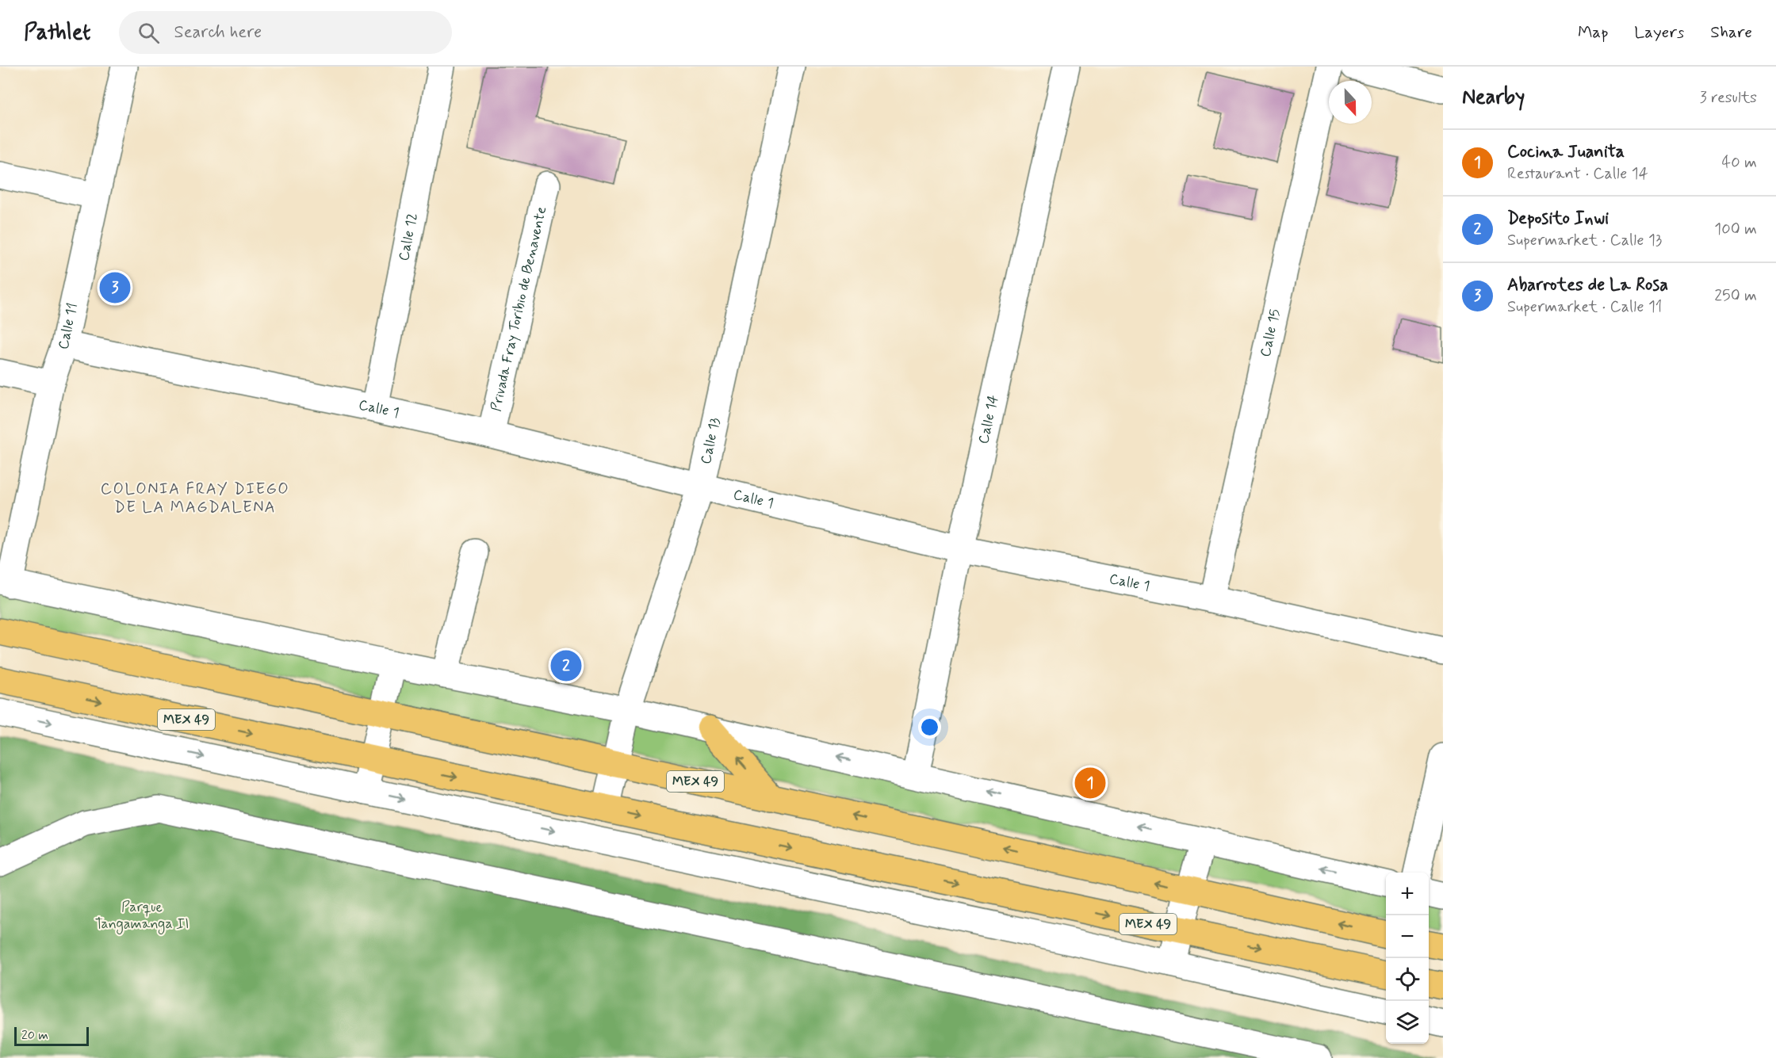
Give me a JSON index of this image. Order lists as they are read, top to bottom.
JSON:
{
  "streets": {
    "main road": ["MEX 49"],
    "street": [
      "Calle 12",
      "Privada Fray Toribio de Benavente",
      "Calle 11",
      "Calle 15",
      "Calle 1",
      "Calle 14",
      "Calle 13"
    ]
  },
  "crossings": [
    ["Calle 12", "Calle 1"],
    ["Privada Fray Toribio de Benavente", "Calle 1"],
    ["Calle 11", "Calle 1"],
    ["Calle 15", "Calle 1"],
    ["Calle 1", "Calle 14"],
    ["Calle 1", "Calle 13"],
    ["Calle 13", "MEX 49"]
  ],
  "districts": ["COLONIA FRAY DIEGO DE LA MAGDALENA"],
  "parks": ["Parque Tangamanga II"],
  "scale_bar": "20 m",
  "north": "bottom",
  "page": {
    "header": "Pathlet",
    "search": "Search here",
    "nav": ["Map", "Layers", "Share"],
    "heading": ["Nearby", "3 results"],
    "list": [
      {
        "mark": "1",
        "name": "Cocina Juanita",
        "note": "Restaurant · Calle 14",
        "value": "40 m"
      },
      {
        "mark": "2",
        "name": "Deposito Inwi",
        "note": "Supermarket · Calle 13",
        "value": "100 m"
      },
      {
        "mark": "3",
        "name": "Abarrotes de La Rosa",
        "note": "Supermarket · Calle 11",
        "value": "250 m"
      }
    ],
    "pins": ["3", "2", "1"],
    "map_buttons": ["+", "−"],
    "scale": "20 m"
  }
}
